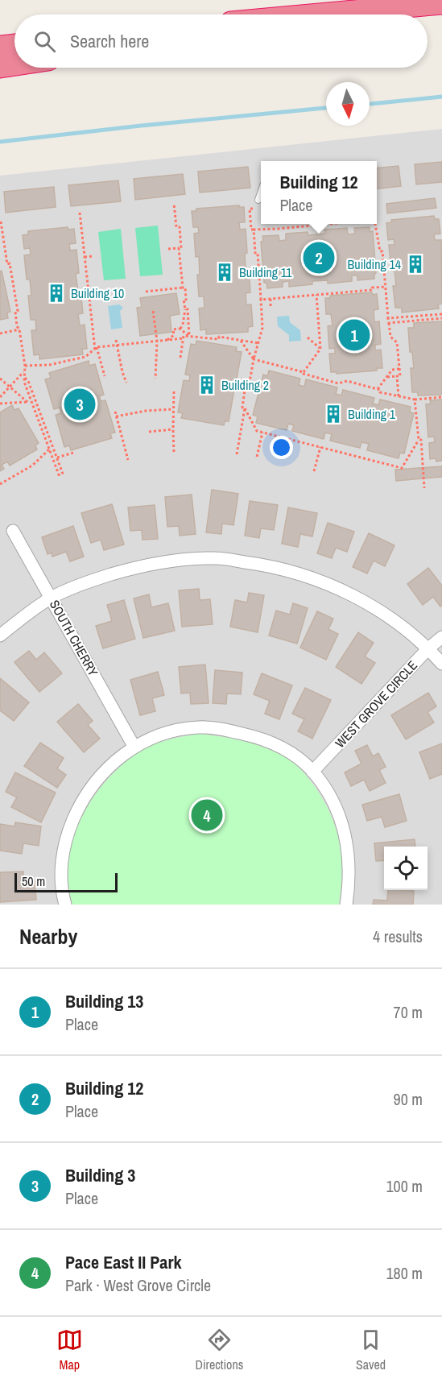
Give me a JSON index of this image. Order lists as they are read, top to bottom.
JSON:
{
  "streets": {
    "street": ["SOUTH CHERRY", "WEST GROVE CIRCLE"]
  },
  "places": {
    "building": [
      "Building 14",
      "Building 11",
      "Building 10",
      "Building 2",
      "Building 1"
    ]
  },
  "scale_bar": "50 m",
  "north": "bottom",
  "page": {
    "search": "Search here",
    "popup": ["Building 12", "Place"],
    "pins": [
      "2",
      "1",
      "3",
      "4"
    ],
    "scale": "50 m",
    "heading": ["Nearby", "4 results"],
    "list": [
      {
        "mark": "1",
        "name": "Building 13",
        "note": "Place",
        "value": "70 m"
      },
      {
        "mark": "2",
        "name": "Building 12",
        "note": "Place",
        "value": "90 m"
      },
      {
        "mark": "3",
        "name": "Building 3",
        "note": "Place",
        "value": "100 m"
      },
      {
        "mark": "4",
        "name": "Pace East II Park",
        "note": "Park · West Grove Circle",
        "value": "180 m"
      }
    ],
    "nav": ["Map", "Directions", "Saved"]
  }
}
